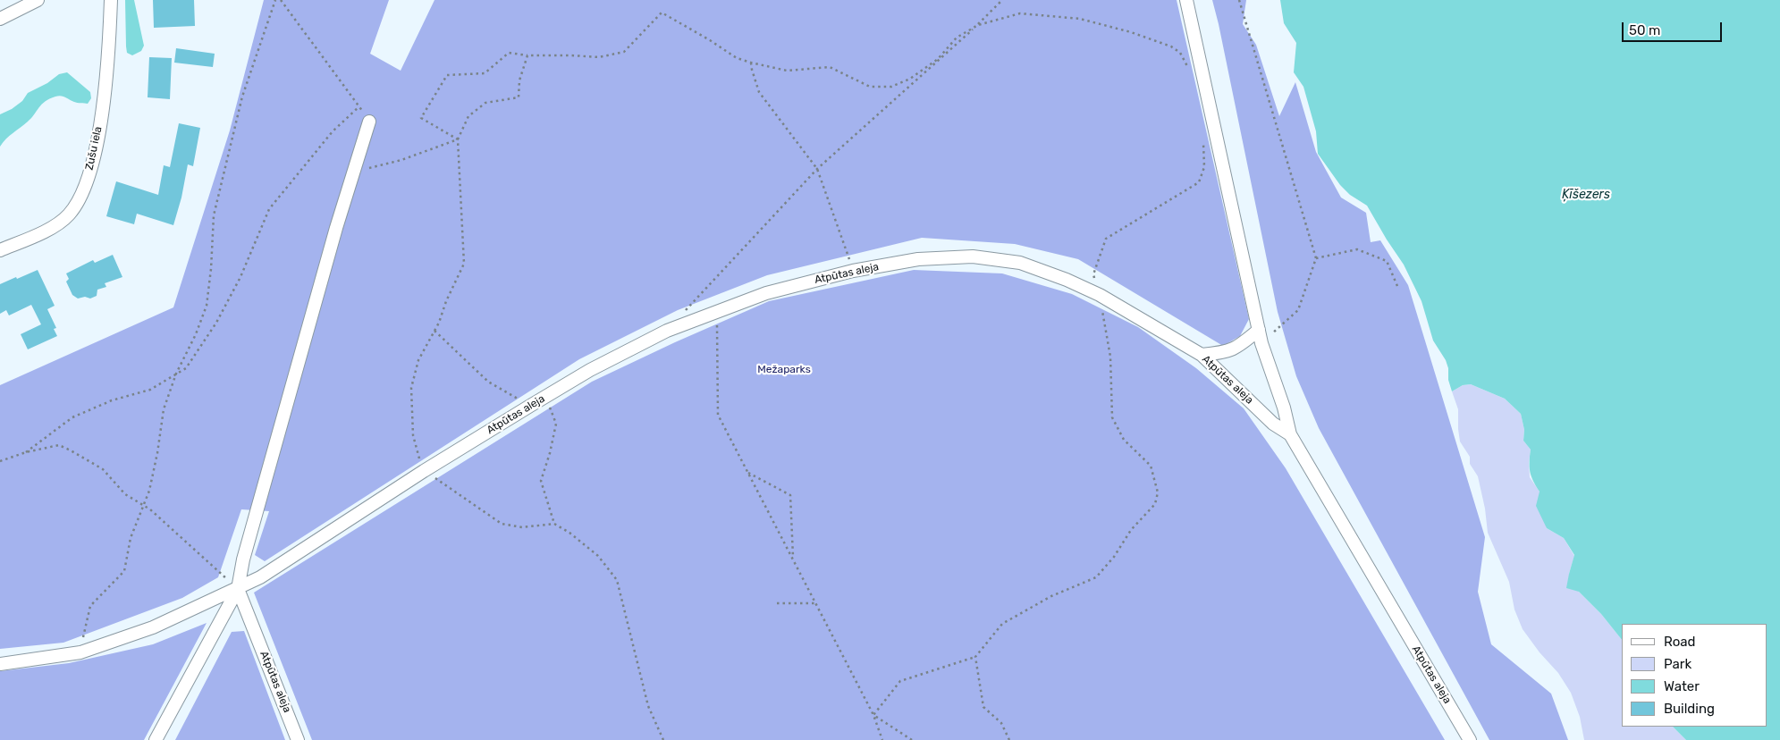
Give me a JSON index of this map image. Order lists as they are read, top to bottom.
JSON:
{
  "streets": {
    "street": ["Zušu iela", "Atpūtas aleja"]
  },
  "water": ["Ķīšezers"],
  "parks": ["Mežaparks"],
  "legend": [
    "Road",
    "Park",
    "Water",
    "Building"
  ],
  "scale_bar": "50 m"
}
